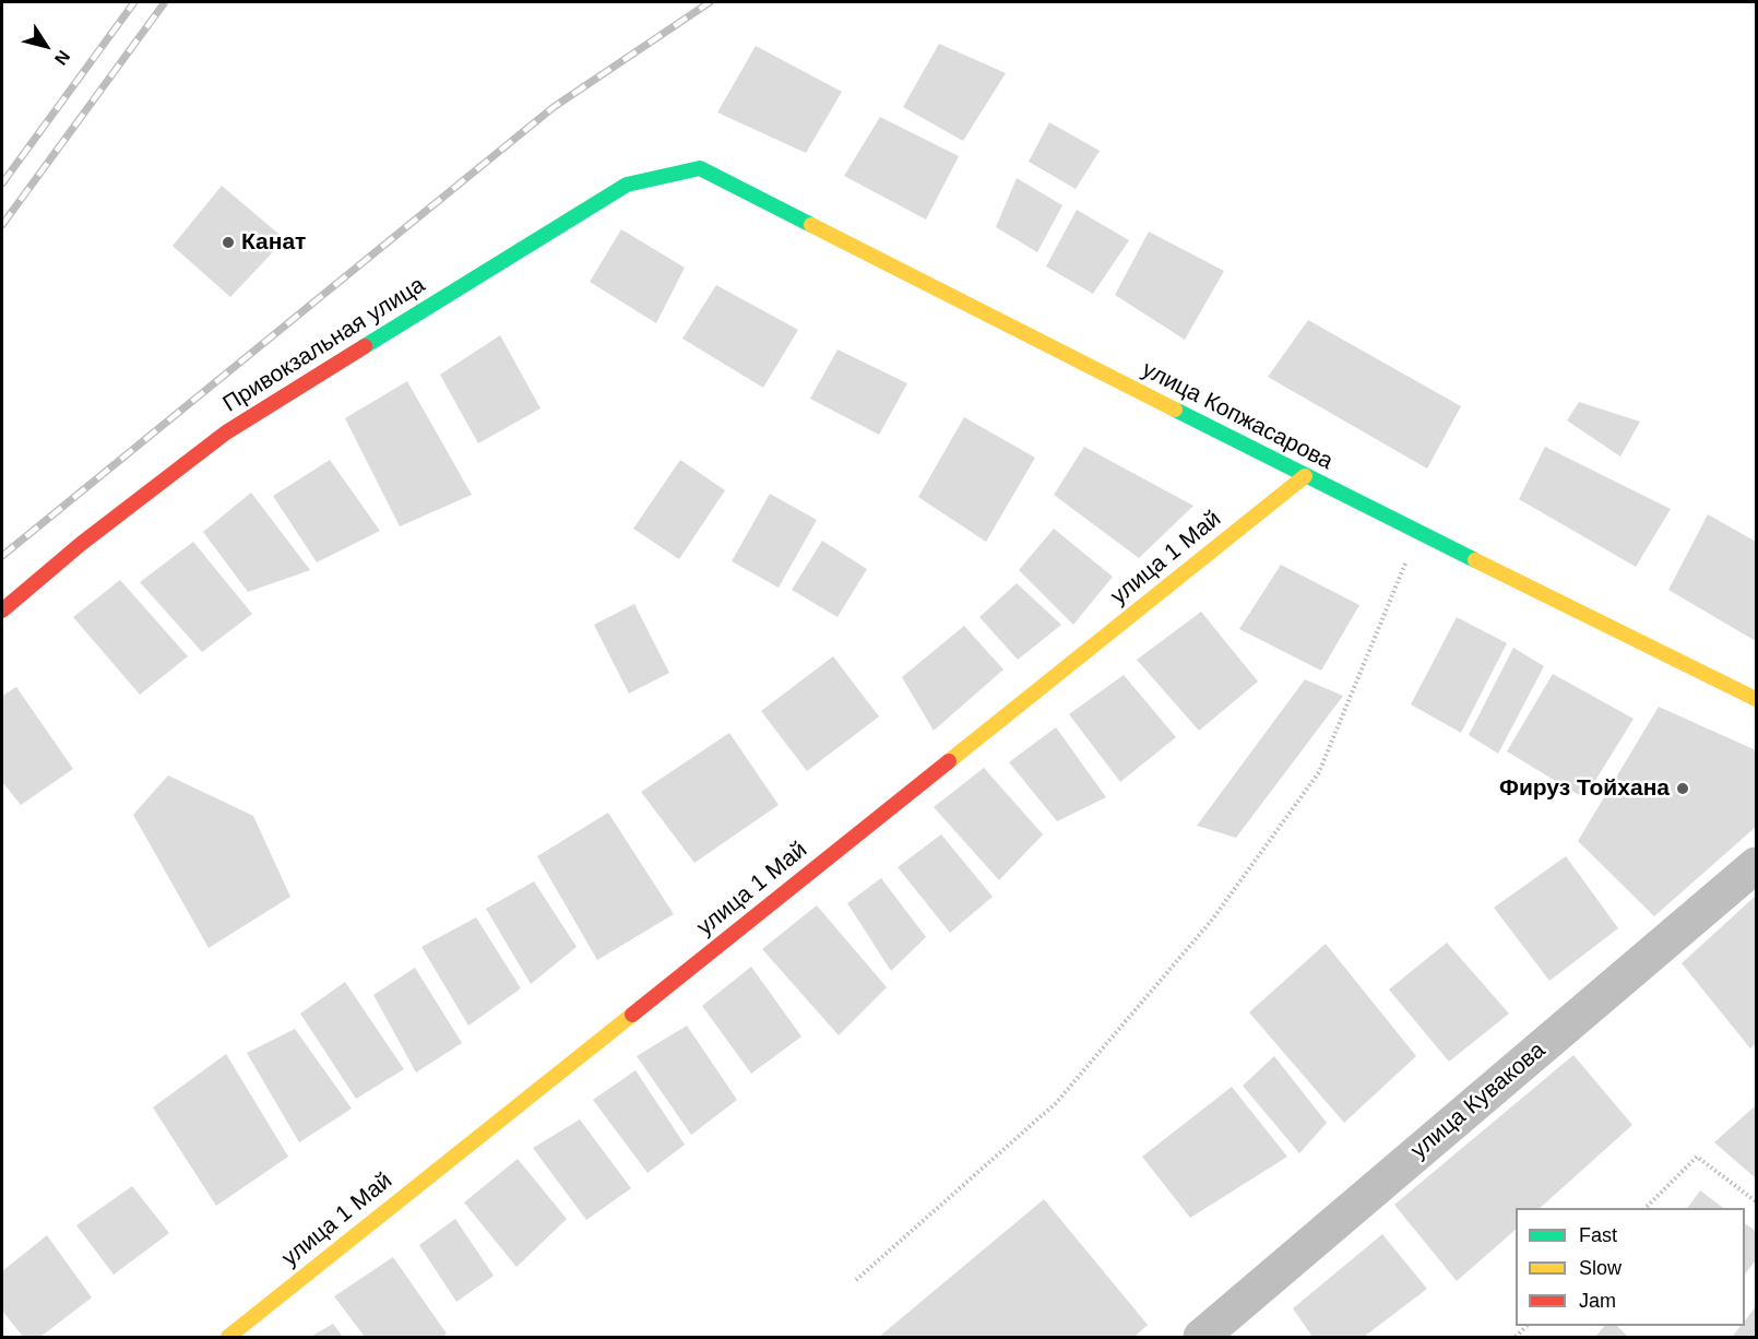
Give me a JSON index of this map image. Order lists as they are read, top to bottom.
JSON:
{
  "streets": {
    "street": [
      "Привокзальная улица",
      "улица Копжасарова",
      "улица 1 Май",
      "улица Кувакова"
    ]
  },
  "crossings": [
    ["Привокзальная улица", "улица Копжасарова"],
    ["улица Копжасарова", "улица 1 Май"]
  ],
  "places": ["Канат", "Фируз Тойхана"],
  "legend": ["Fast", "Slow", "Jam"],
  "north": "bottom right"
}
